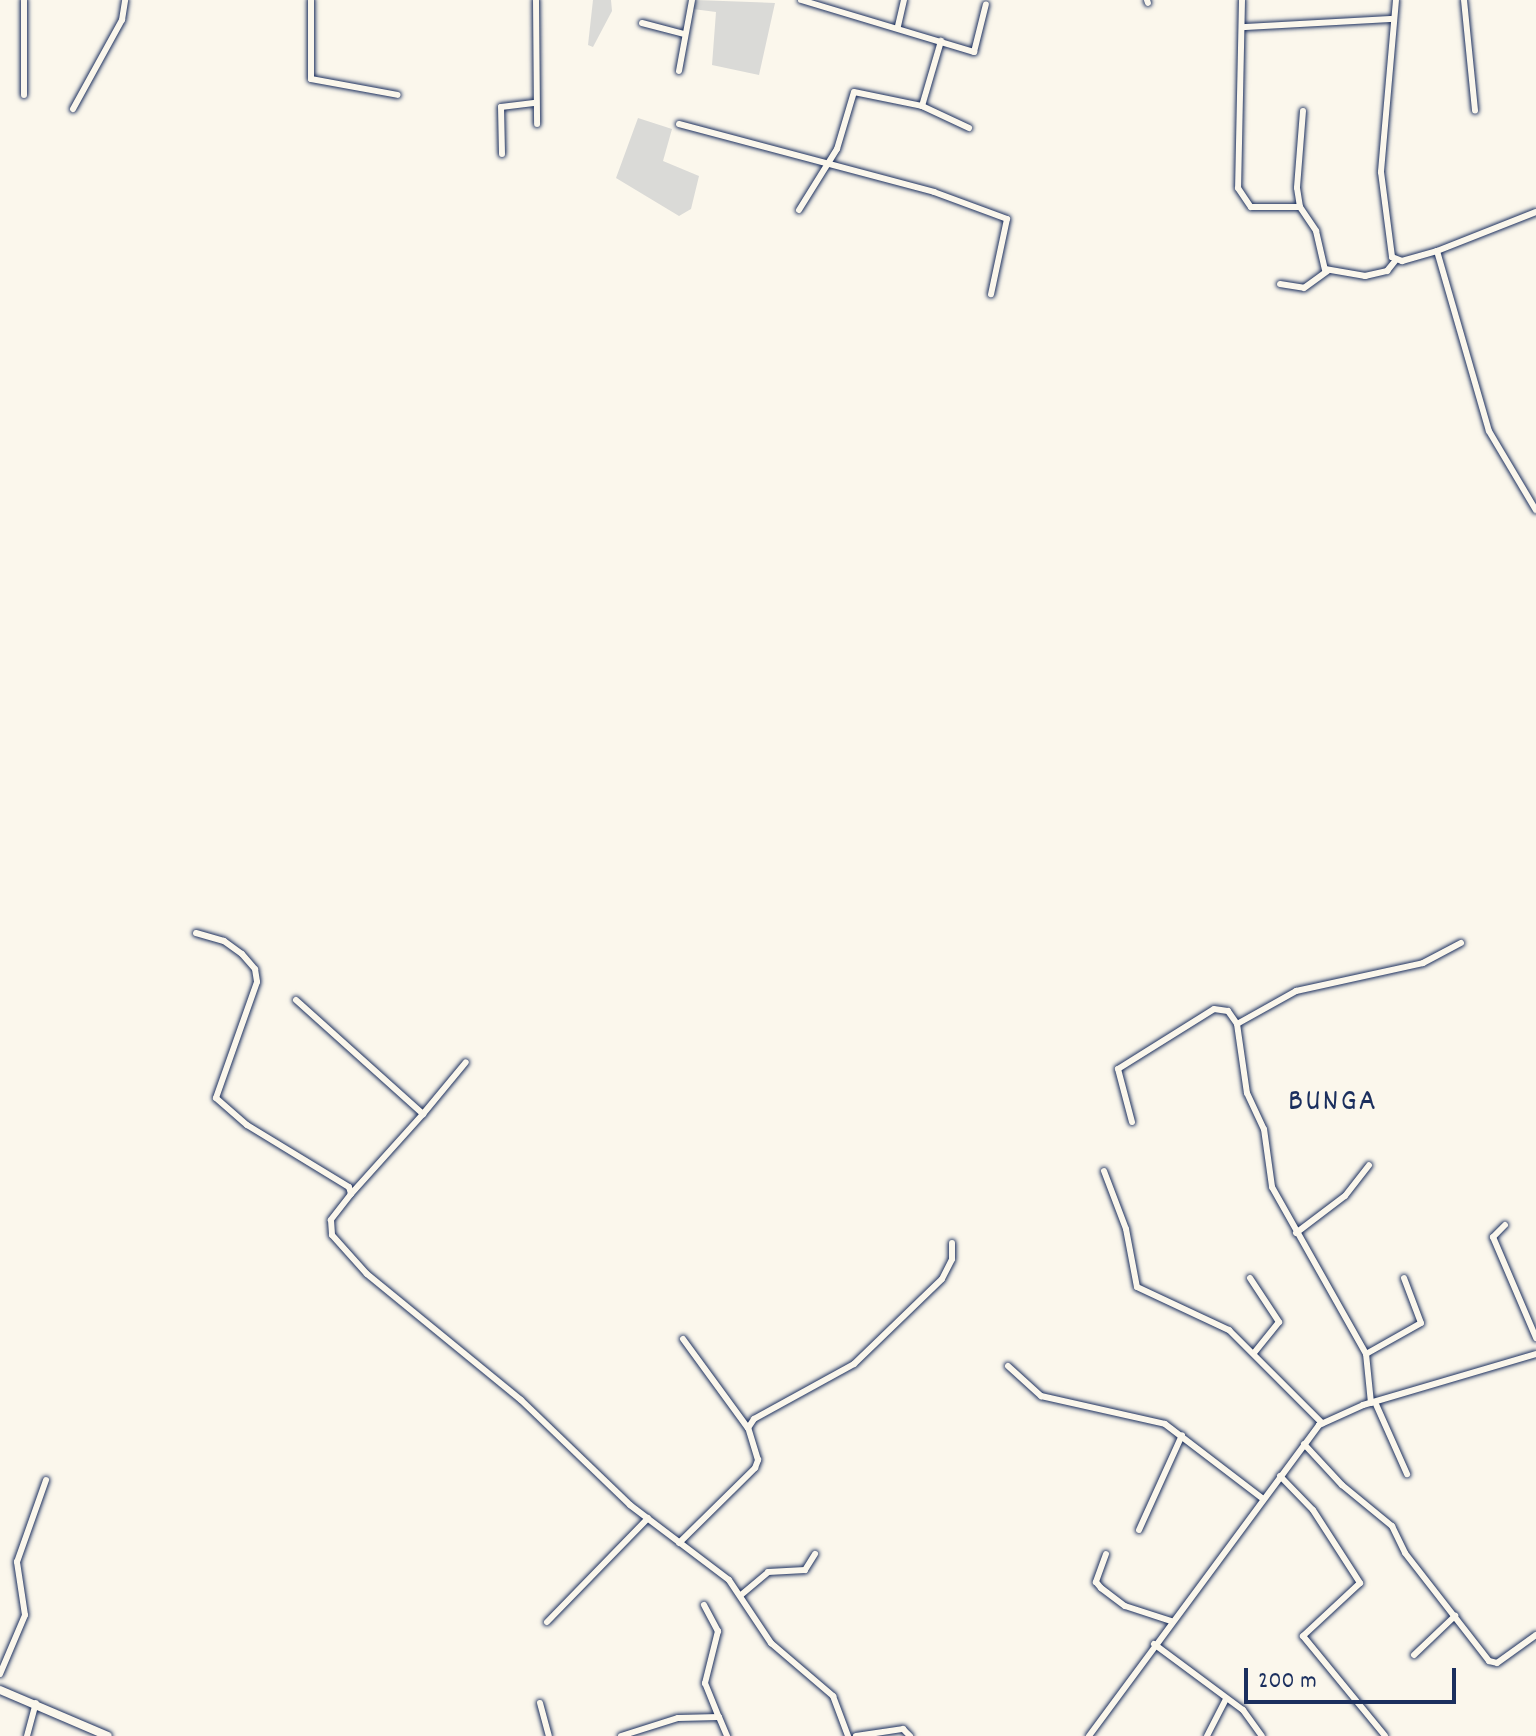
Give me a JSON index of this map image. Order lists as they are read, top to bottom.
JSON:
{
  "districts": ["BUNGA"],
  "scale_bar": "200 m"
}
